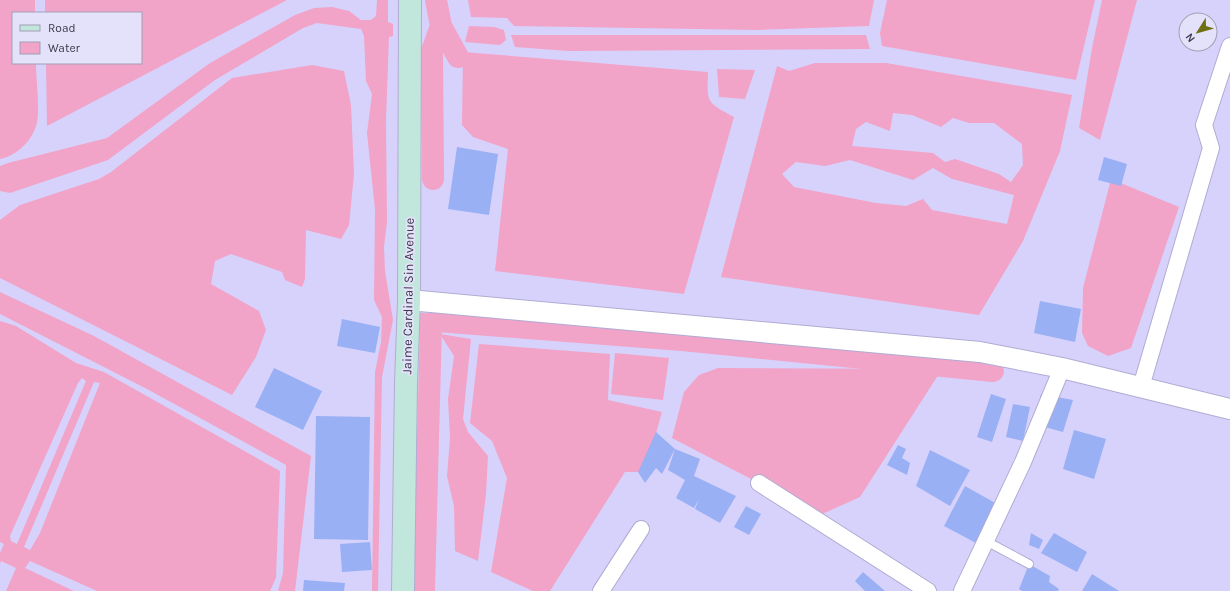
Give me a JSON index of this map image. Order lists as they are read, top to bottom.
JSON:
{
  "streets": {
    "main road": ["Jaime Cardinal Sin Avenue"]
  },
  "legend": ["Road", "Water"],
  "north": "bottom left"
}
